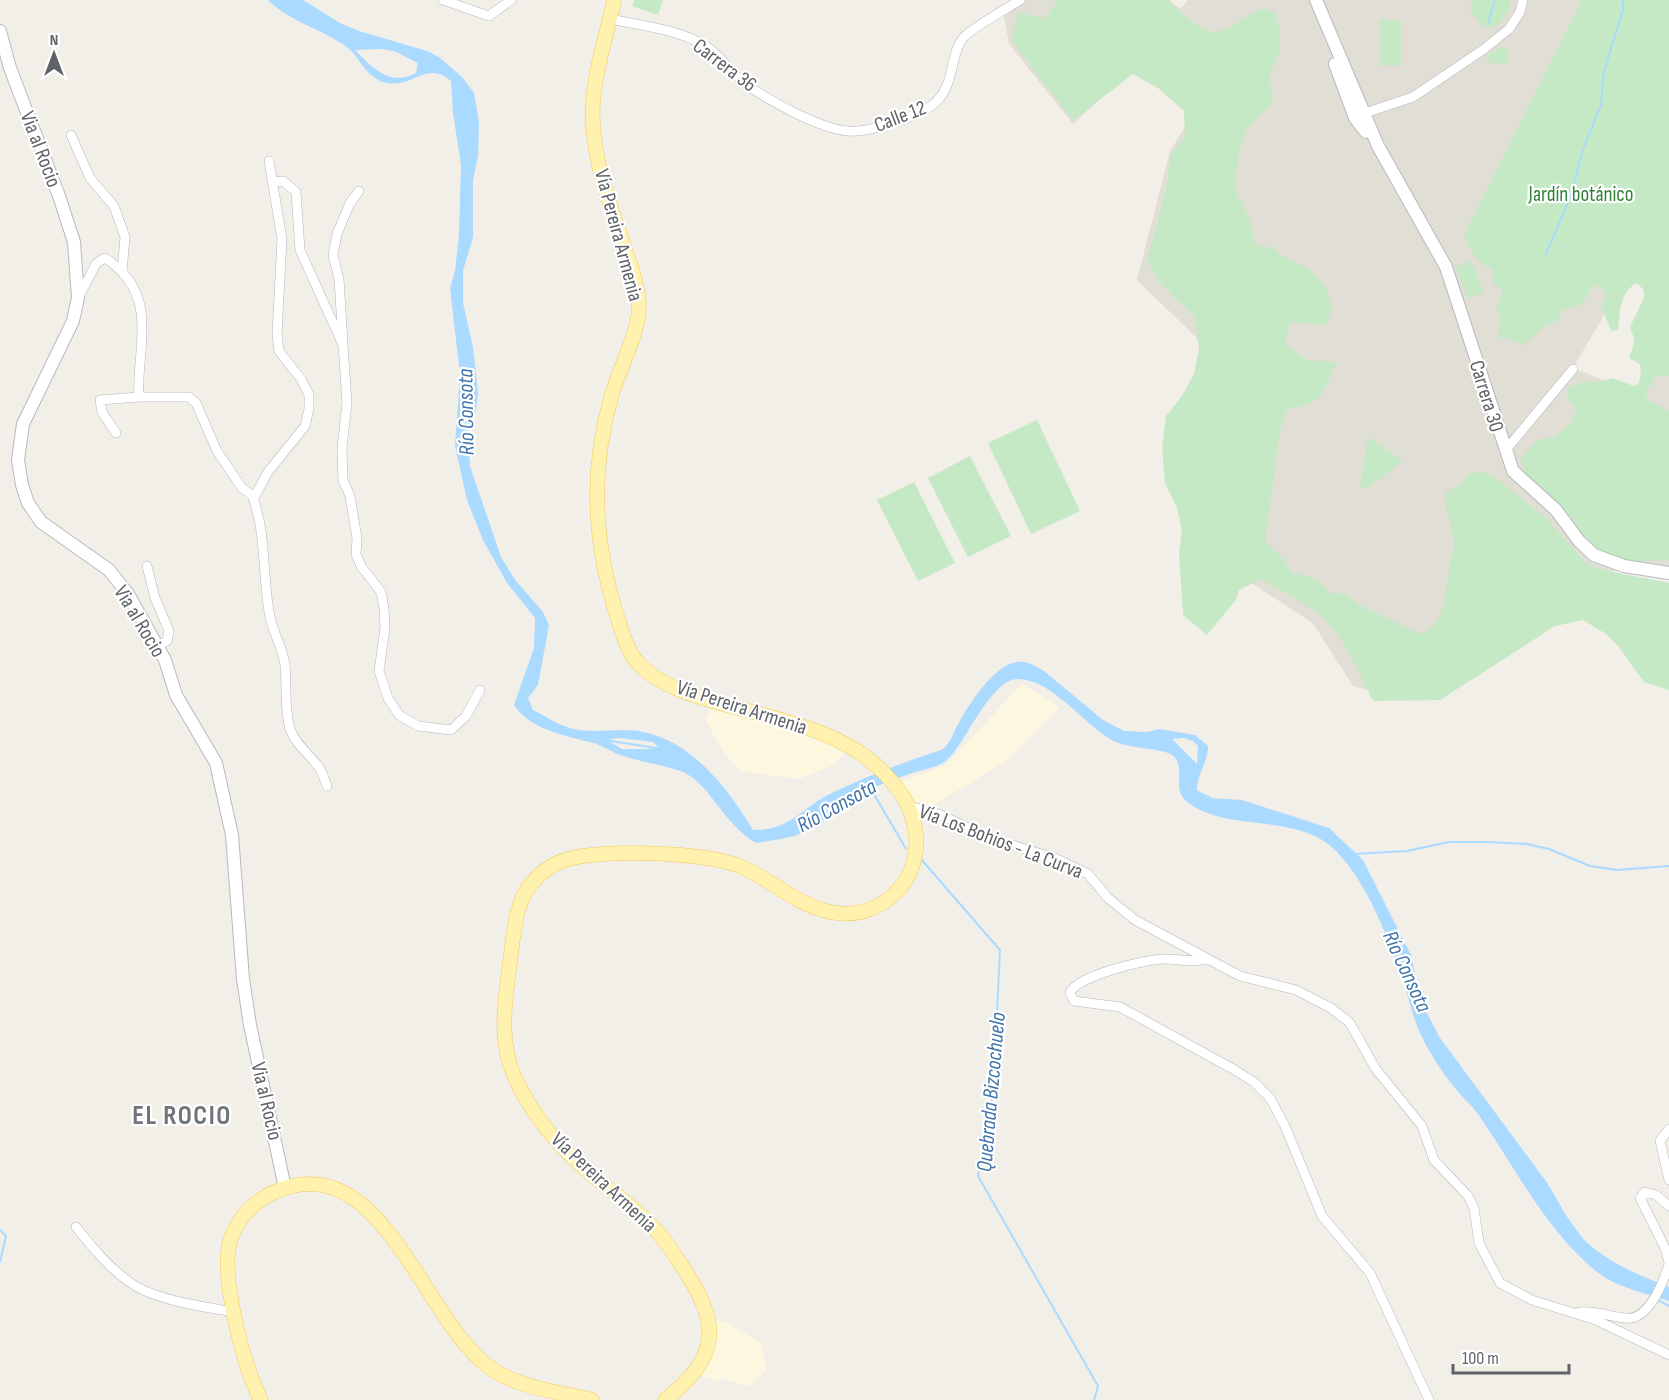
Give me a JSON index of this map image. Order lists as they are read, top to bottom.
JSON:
{
  "streets": {
    "main road": ["Via al Rocio", "Vía Pereira Armenia", "Carrera 30"],
    "street": ["Carrera 36", "Calle 12", "Vía Los Bohios - La Curva"]
  },
  "crossings": [
    ["Carrera 36", "Calle 12"],
    ["Carrera 36", "Vía Pereira Armenia"],
    ["Vía Pereira Armenia", "Vía Los Bohios - La Curva"]
  ],
  "districts": ["EL ROCIO"],
  "water": ["Río Consota", "Quebrada Bizcochuelo"],
  "parks": ["Jardín botánico"],
  "scale_bar": "100 m",
  "north": "top"
}
